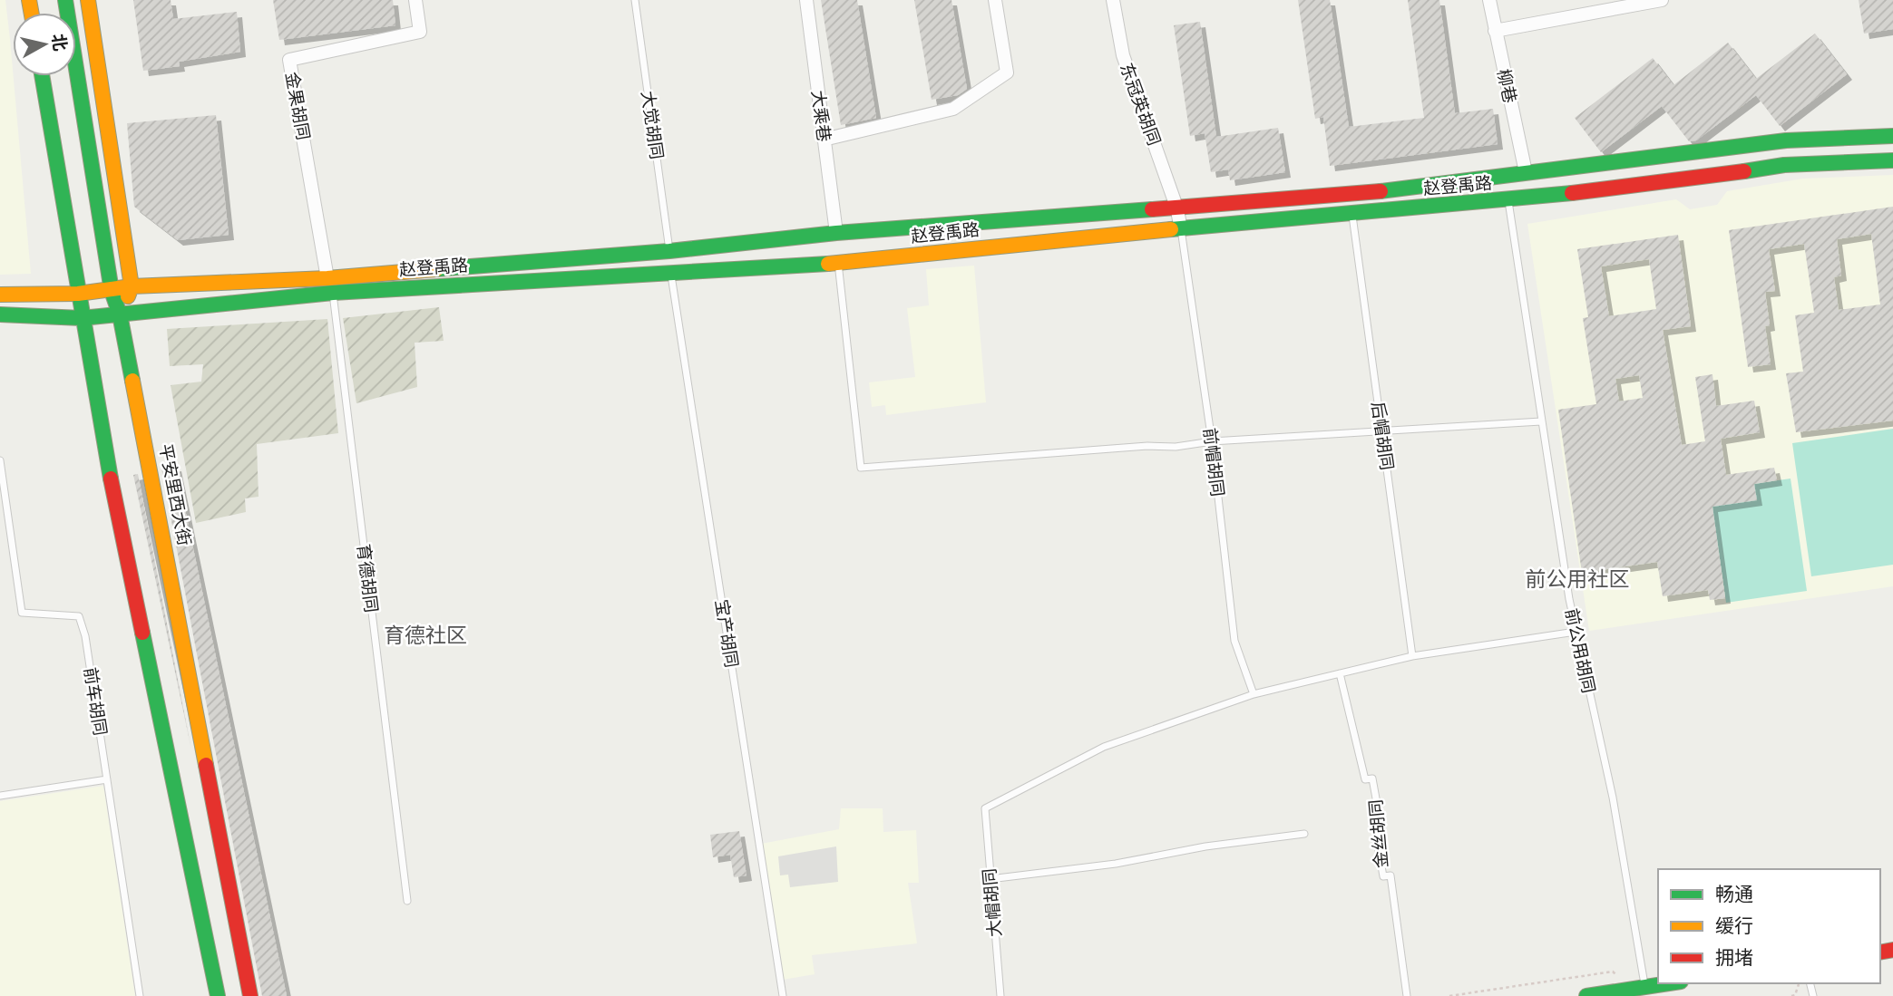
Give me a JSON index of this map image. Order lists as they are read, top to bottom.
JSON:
{
  "streets": {
    "main road": ["赵登禹路", "平安里西大街"],
    "street": [
      "柳巷",
      "东冠英胡同",
      "金果胡同",
      "大乘巷"
    ],
    "lane": [
      "大觉胡同",
      "后帽胡同",
      "前帽胡同",
      "育德胡同",
      "宝产胡同",
      "前公用胡同",
      "前车胡同",
      "金丝胡同",
      "大帽胡同"
    ]
  },
  "crossings": [
    ["柳巷", "赵登禹路"],
    ["东冠英胡同", "赵登禹路"],
    ["东冠英胡同", "前帽胡同"],
    ["金果胡同", "赵登禹路"],
    ["大乘巷", "赵登禹路"],
    ["大觉胡同", "赵登禹路"],
    ["赵登禹路", "后帽胡同"],
    ["赵登禹路", "前帽胡同"],
    ["赵登禹路", "平安里西大街"],
    ["赵登禹路", "育德胡同"],
    ["赵登禹路", "宝产胡同"],
    ["赵登禹路", "前公用胡同"],
    ["前帽胡同", "大帽胡同"]
  ],
  "districts": ["前公用社区", "育德社区"],
  "legend": ["畅通", "缓行", "拥堵"],
  "north": "right"
}
